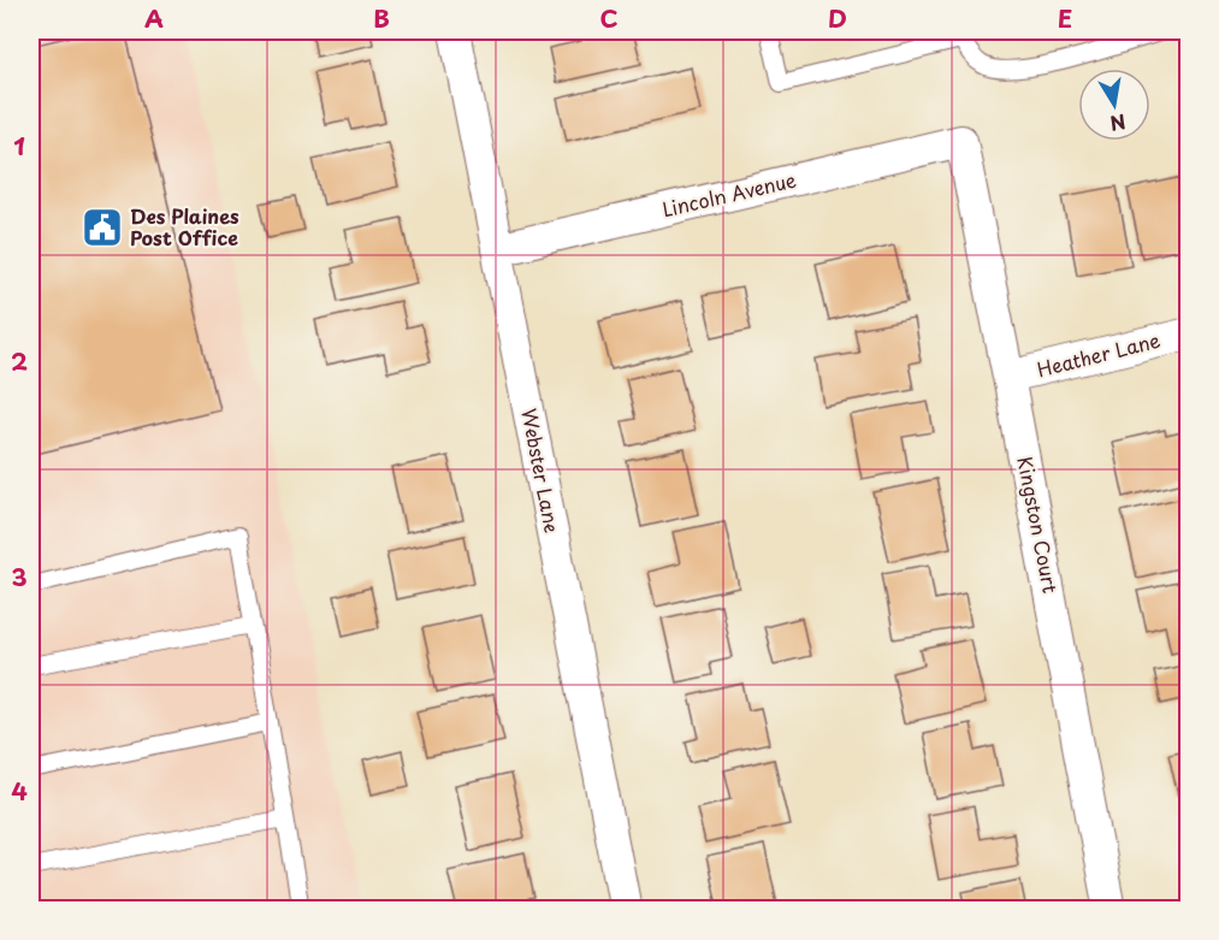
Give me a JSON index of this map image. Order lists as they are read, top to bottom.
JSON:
{
  "streets": {
    "street": [
      "Lincoln Avenue",
      "Heather Lane",
      "Webster Lane",
      "Kingston Court"
    ]
  },
  "crossings": [
    ["Lincoln Avenue", "Webster Lane"],
    ["Lincoln Avenue", "Kingston Court"],
    ["Heather Lane", "Kingston Court"]
  ],
  "places": {
    "public building": ["Des Plaines Post Office"]
  },
  "north": "bottom",
  "grid": {
    "columns": [
      "A",
      "B",
      "C",
      "D",
      "E"
    ],
    "rows": [
      "1",
      "2",
      "3",
      "4"
    ]
  }
}
